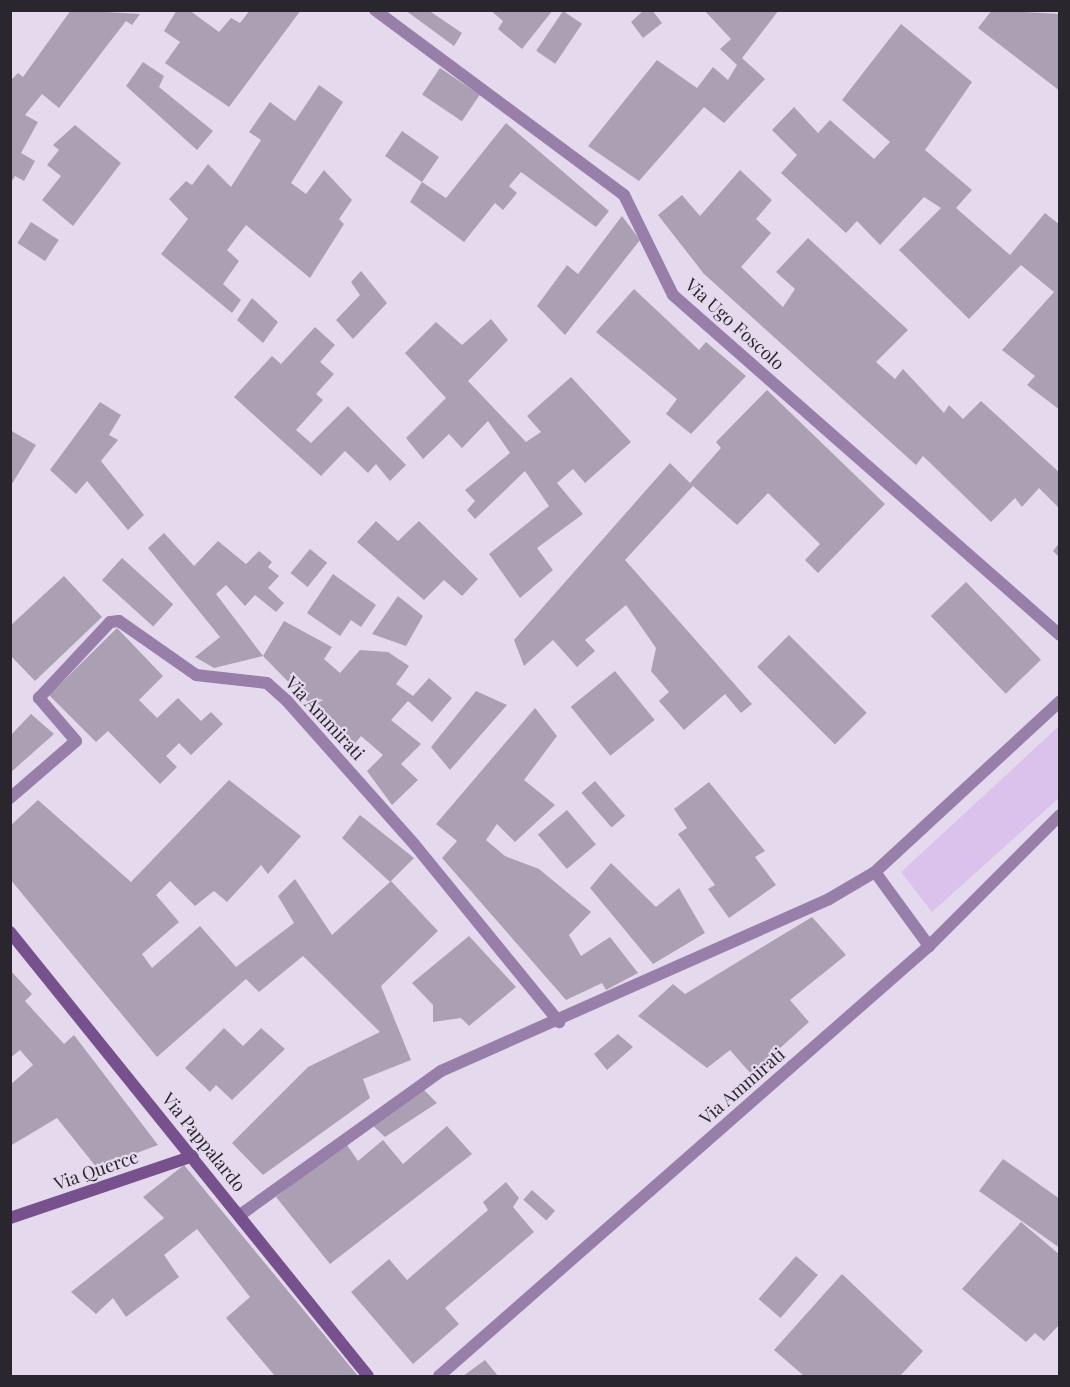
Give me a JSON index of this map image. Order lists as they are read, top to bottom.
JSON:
{
  "streets": {
    "main road": ["Via Pappalardo", "Via Querce"],
    "street": ["Via Ugo Foscolo", "Via Ammirati"]
  },
  "crossings": [
    ["Via Pappalardo", "Via Querce"]
  ]
}
